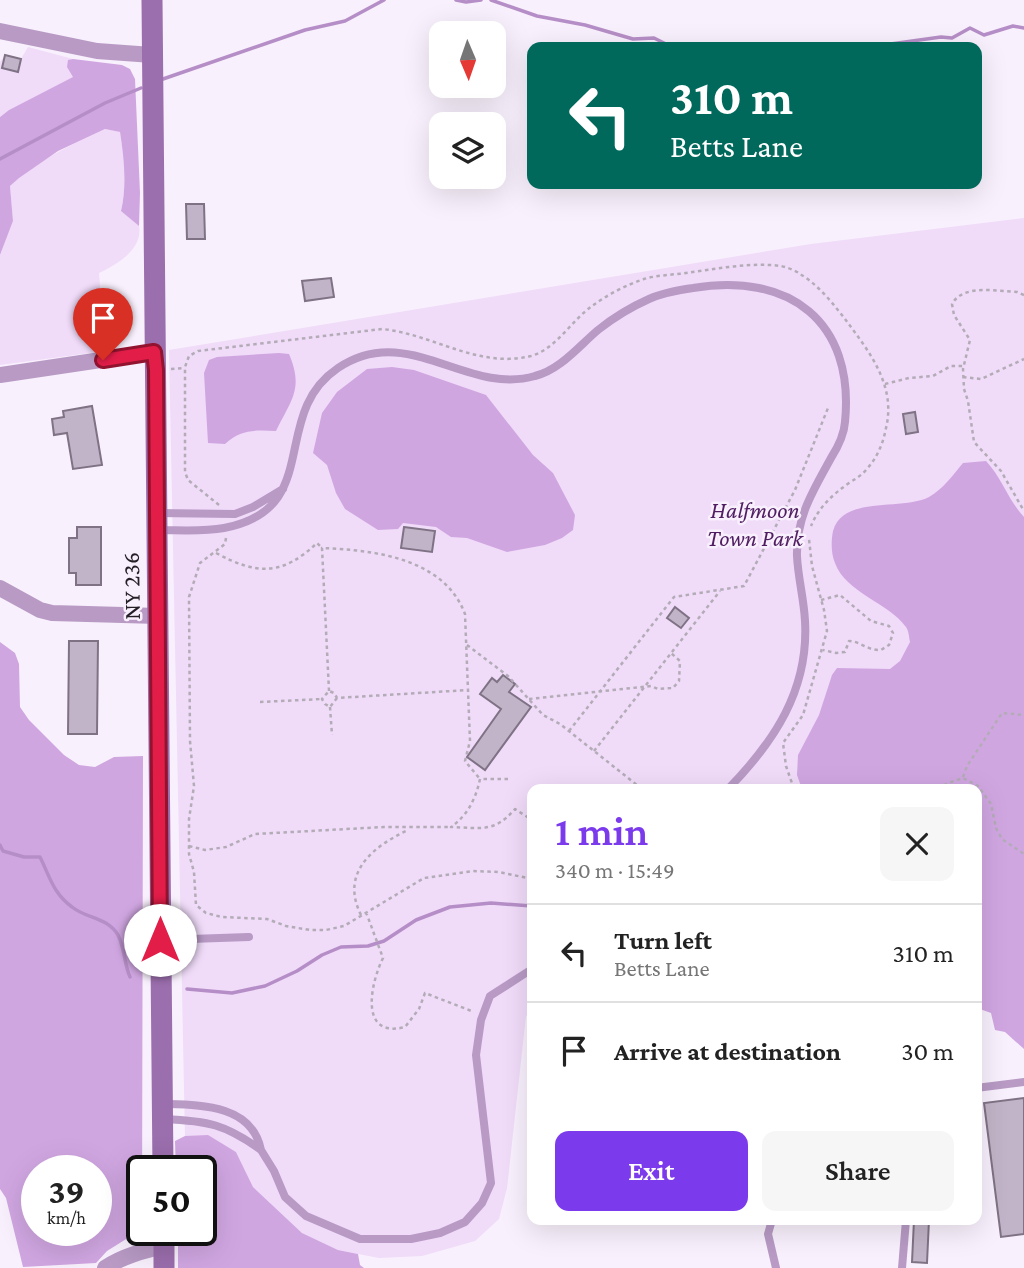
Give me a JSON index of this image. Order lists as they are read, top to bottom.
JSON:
{
  "streets": {
    "main road": ["NY 236"]
  },
  "parks": ["Halfmoon Town Park"],
  "north": "bottom",
  "page": {
    "turn": ["310 m", "Betts Lane"],
    "heading": ["1 min", "340 m · 15:49"],
    "list": [
      {
        "name": "Turn left",
        "note": "Betts Lane",
        "value": "310 m"
      },
      {
        "name": "Arrive at destination",
        "value": "30 m"
      }
    ],
    "buttons": ["Exit", "Share"],
    "speed": "39 km/h",
    "limit": "50"
  }
}
